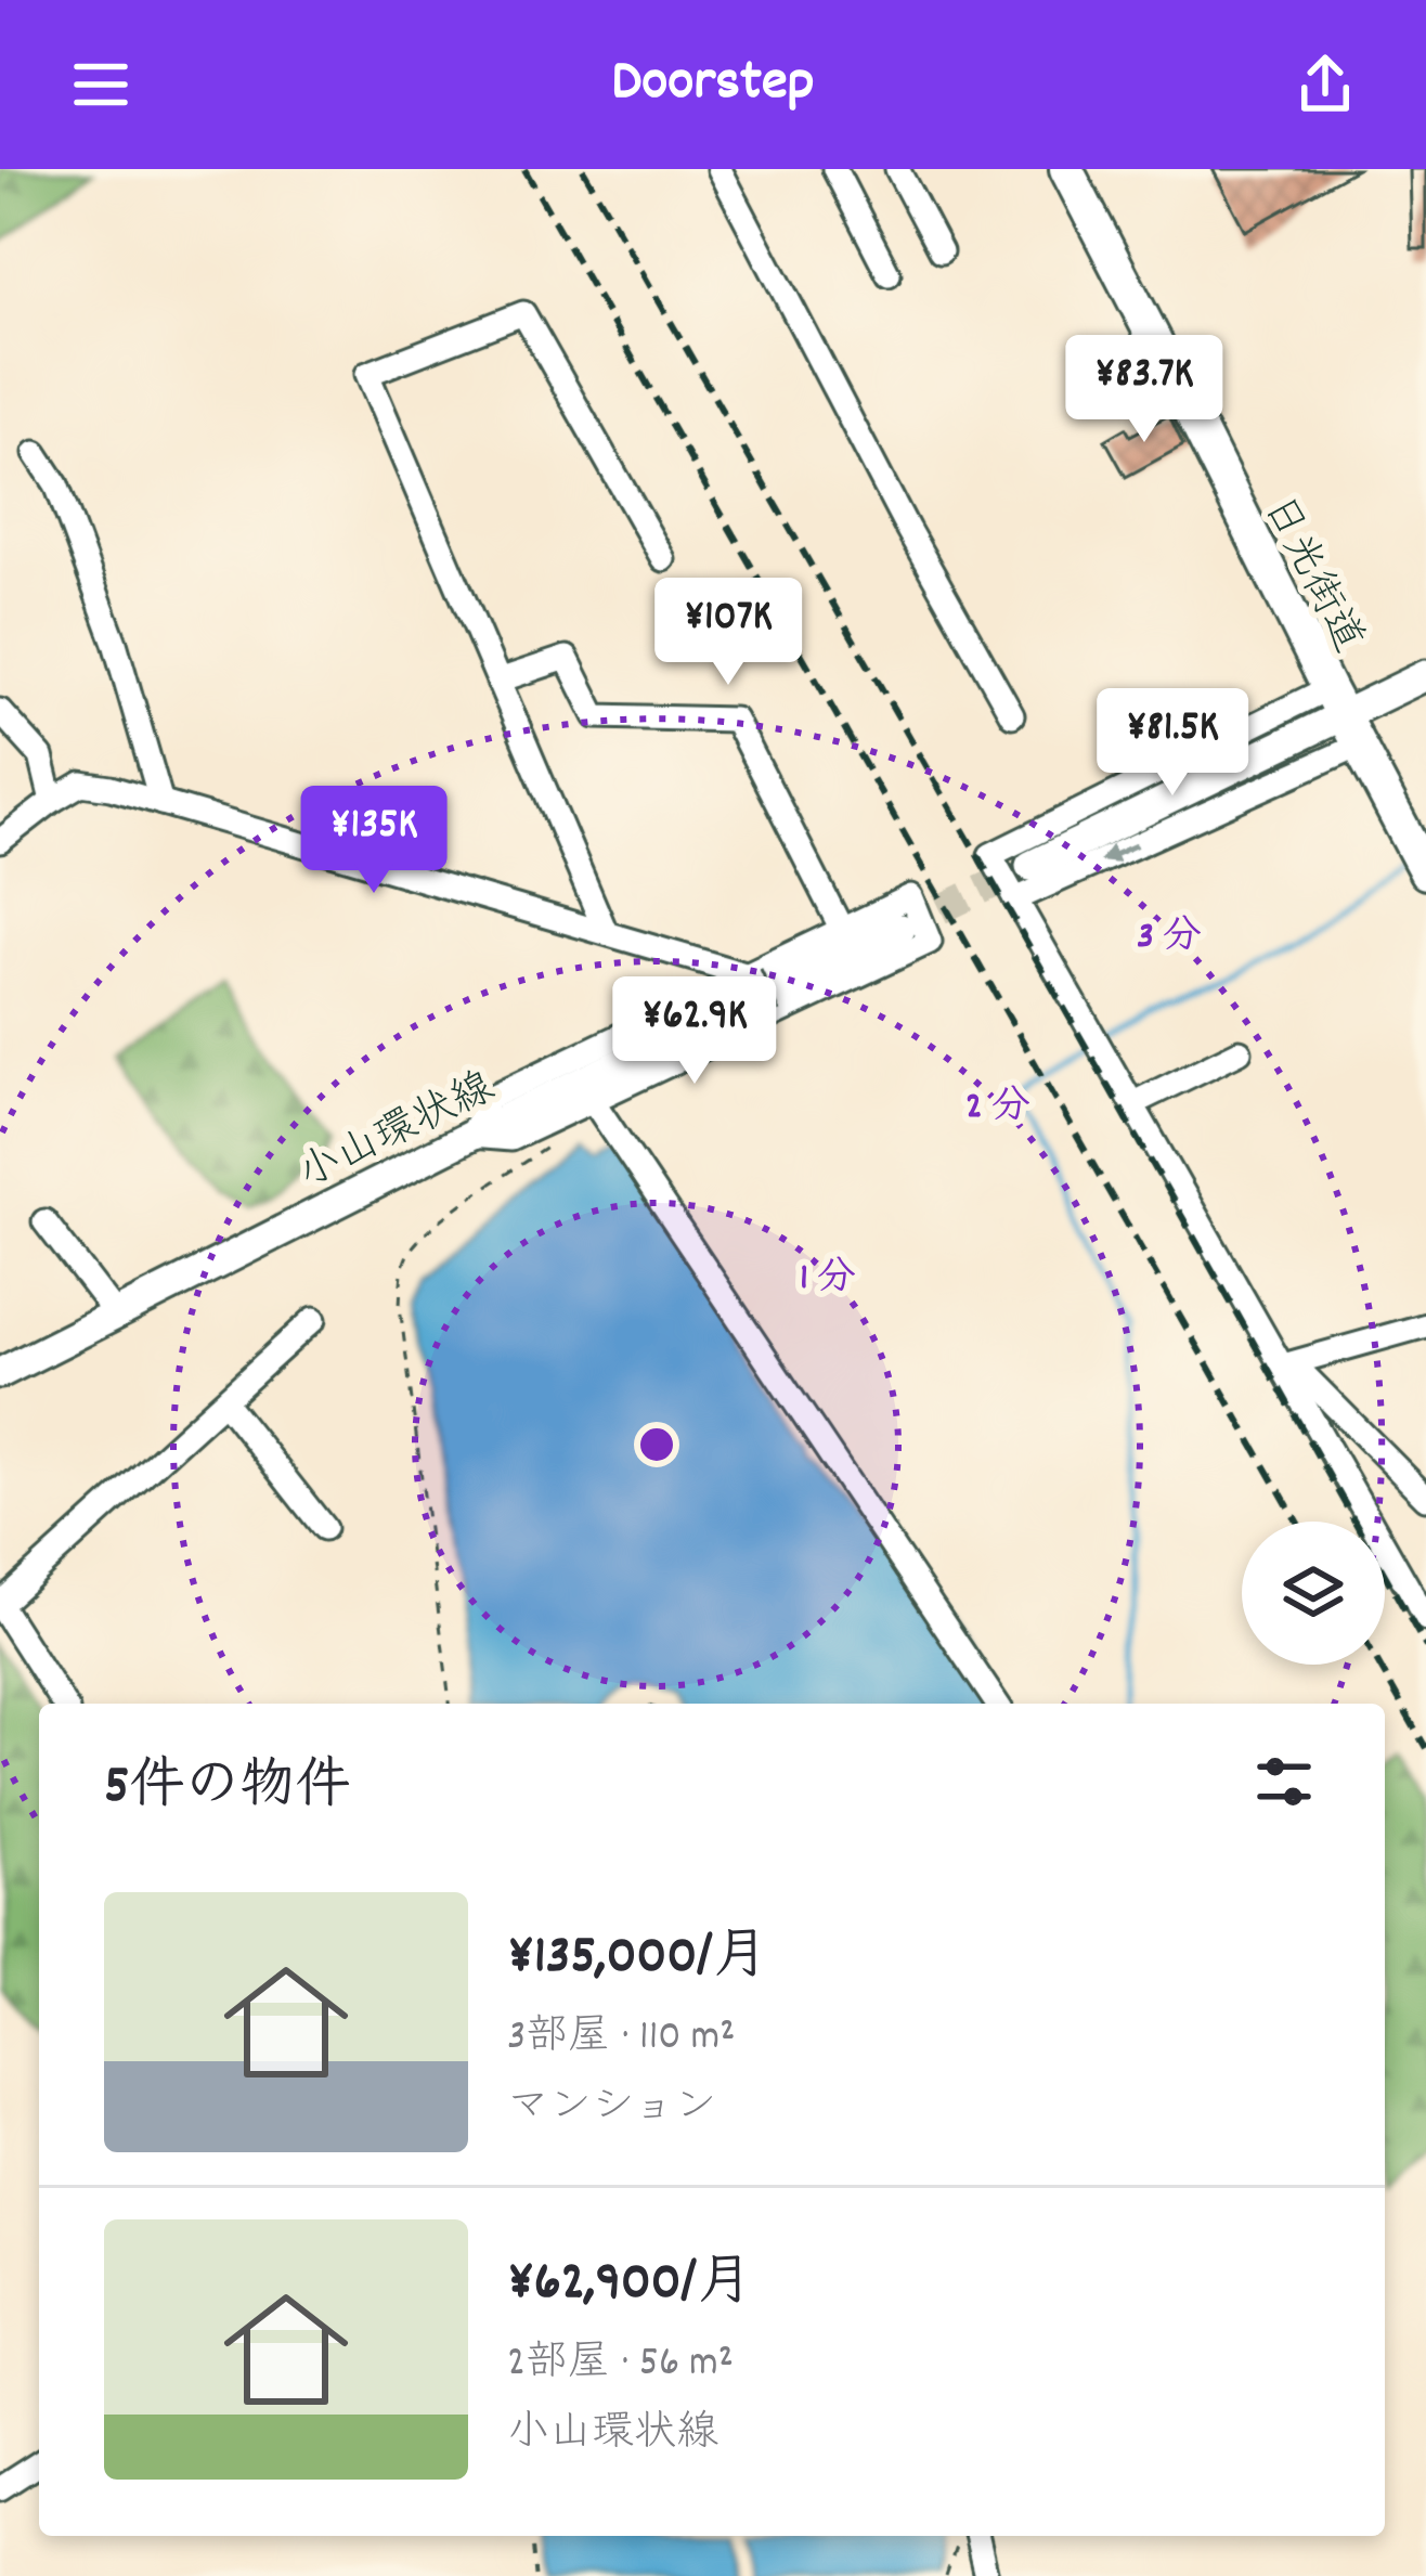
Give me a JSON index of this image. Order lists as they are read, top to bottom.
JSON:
{
  "streets": {
    "highway": ["日光街道"],
    "main road": ["小山環状線"]
  },
  "page": {
    "header": "Doorstep",
    "price": [
      "¥83.7K",
      "¥107K",
      "¥81.5K",
      "¥135K",
      "¥62.9K"
    ],
    "heading": "5件の物件",
    "list": [
      {
        "name": "¥135,000/月",
        "note": "3部屋 · 110 m² · マンション"
      },
      {
        "name": "¥62,900/月",
        "note": "2部屋 · 56 m² · 小山環状線"
      }
    ]
  },
  "rings": ["3 分", "2 分", "1 分"]
}
